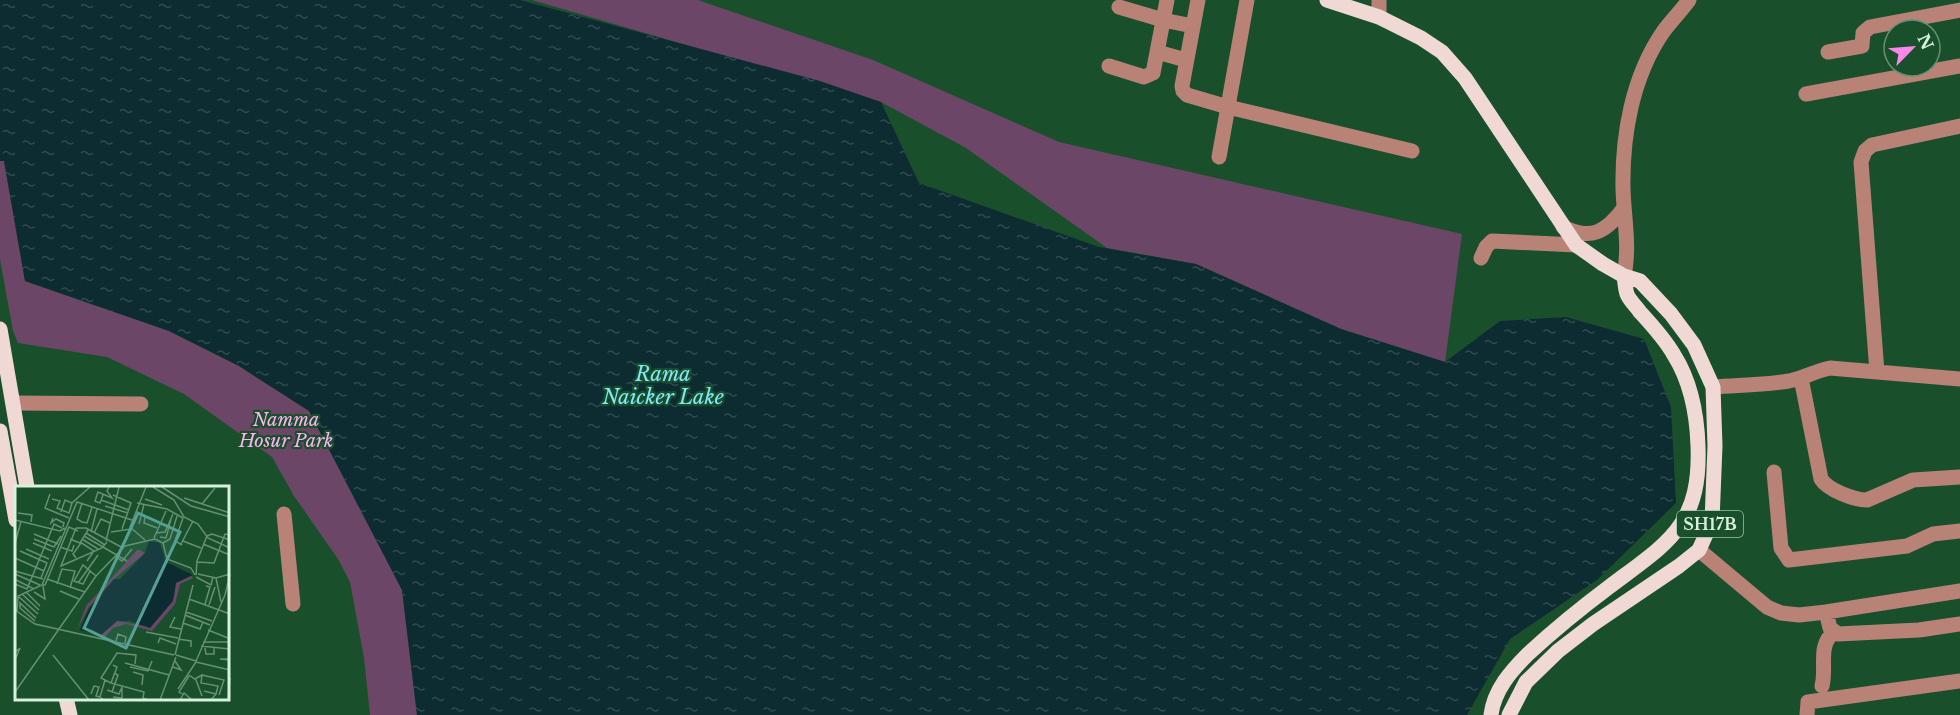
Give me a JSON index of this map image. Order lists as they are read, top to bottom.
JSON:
{
  "streets": {
    "main road": ["SH17B"]
  },
  "water": ["Rama Naicker Lake"],
  "parks": ["Namma Hosur Park"],
  "north": "top right"
}
